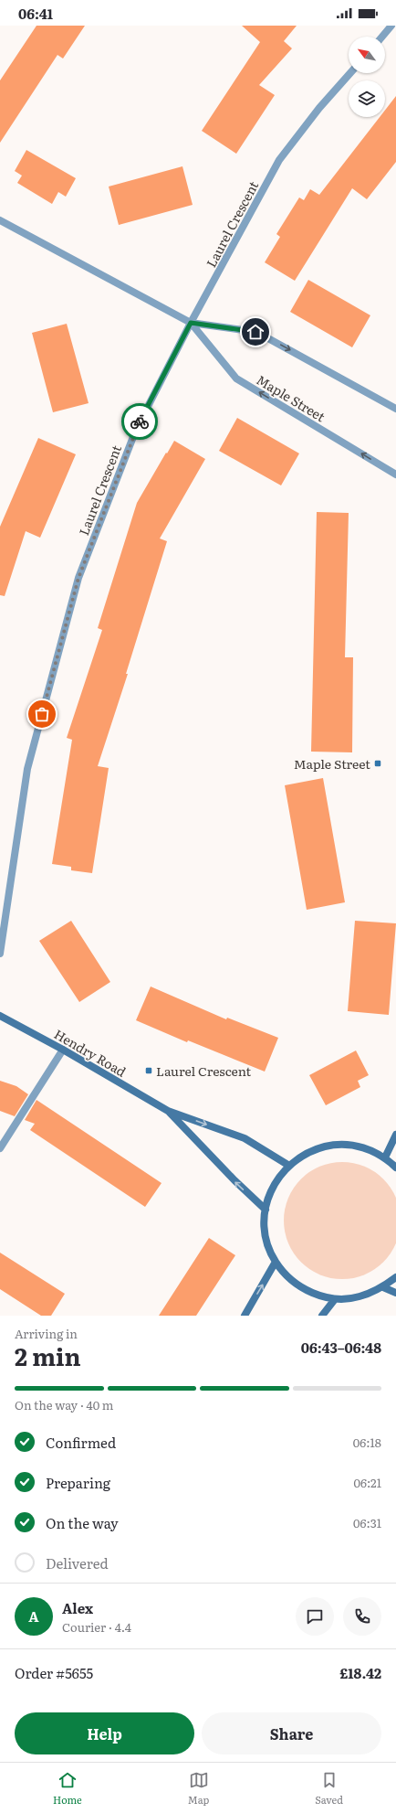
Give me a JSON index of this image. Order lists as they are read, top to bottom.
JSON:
{
  "streets": {
    "street": ["Laurel Crescent", "Maple Street", "Hendry Road"]
  },
  "crossings": [
    ["Laurel Crescent", "Maple Street"]
  ],
  "places": {
    "transit": ["Maple Street", "Laurel Crescent"]
  },
  "north": "top left",
  "page": {
    "status": "06:41",
    "heading": ["2 min", "Arriving in", "06:43–06:48"],
    "panel": [
      "Alex",
      "Courier · 4.4",
      "Order #5655",
      "£18.42"
    ],
    "bar": "On the way · 40 m",
    "list": [
      ["Confirmed", "06:18"],
      ["Preparing", "06:21"],
      ["On the way", "06:31"],
      "Delivered"
    ],
    "round": "A",
    "buttons": ["Help", "Share"],
    "tabs": ["Home", "Map", "Saved"]
  }
}
